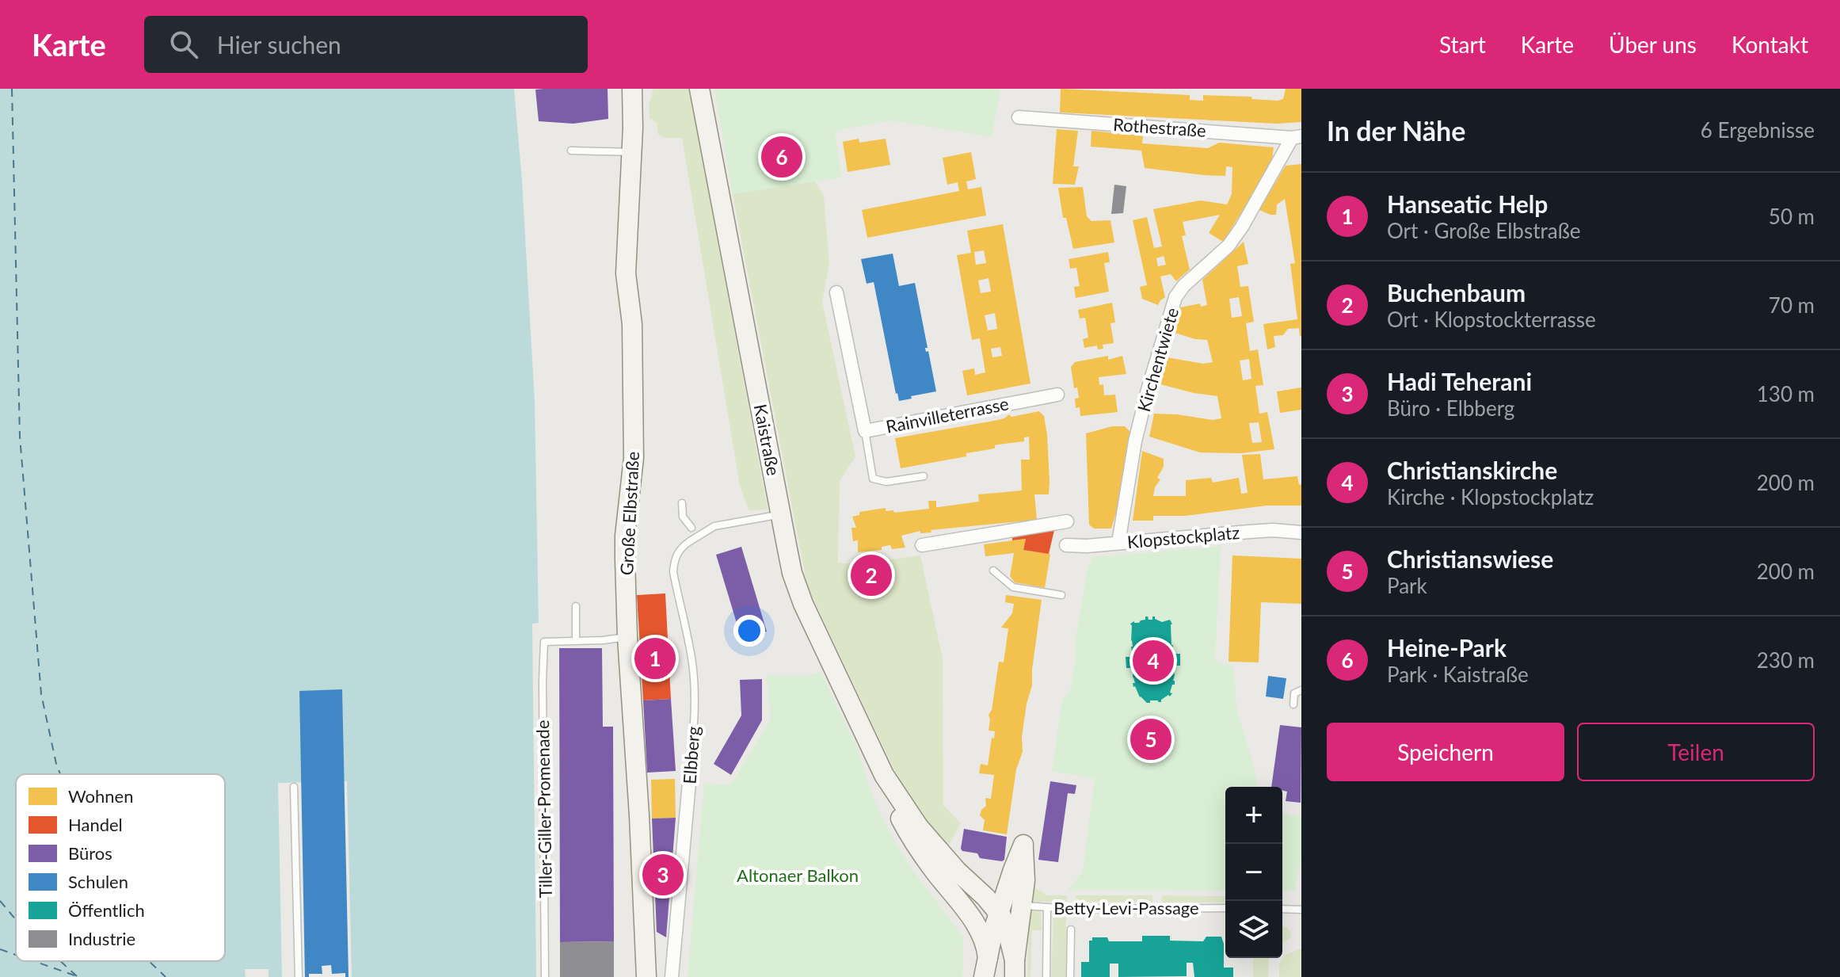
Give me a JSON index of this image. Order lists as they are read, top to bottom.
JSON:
{
  "streets": {
    "street": [
      "Rothestraße",
      "Kirchentwiete",
      "Rainvilleterrasse",
      "Kaistraße",
      "Große Elbstraße",
      "Klopstockplatz",
      "Elbberg"
    ],
    "lane": ["Tiller-Giller-Promenade", "Betty-Levi-Passage"]
  },
  "crossings": [
    ["Rothestraße", "Kirchentwiete"],
    ["Kirchentwiete", "Klopstockplatz"],
    ["Kaistraße", "Elbberg"]
  ],
  "parks": ["Altonaer Balkon"],
  "legend": [
    "Wohnen",
    "Handel",
    "Büros",
    "Schulen",
    "Öffentlich",
    "Industrie"
  ],
  "page": {
    "header": "Karte",
    "search": "Hier suchen",
    "nav": [
      "Start",
      "Karte",
      "Über uns",
      "Kontakt"
    ],
    "heading": ["In der Nähe", "6 Ergebnisse"],
    "pins": [
      "6",
      "2",
      "1",
      "4",
      "5",
      "3"
    ],
    "list": [
      {
        "mark": "1",
        "name": "Hanseatic Help",
        "note": "Ort · Große Elbstraße",
        "value": "50 m"
      },
      {
        "mark": "2",
        "name": "Buchenbaum",
        "note": "Ort · Klopstockterrasse",
        "value": "70 m"
      },
      {
        "mark": "3",
        "name": "Hadi Teherani",
        "note": "Büro · Elbberg",
        "value": "130 m"
      },
      {
        "mark": "4",
        "name": "Christianskirche",
        "note": "Kirche · Klopstockplatz",
        "value": "200 m"
      },
      {
        "mark": "5",
        "name": "Christianswiese",
        "note": "Park",
        "value": "200 m"
      },
      {
        "mark": "6",
        "name": "Heine-Park",
        "note": "Park · Kaistraße",
        "value": "230 m"
      }
    ],
    "buttons": ["Speichern", "Teilen"],
    "map_buttons": ["+", "−"]
  }
}
